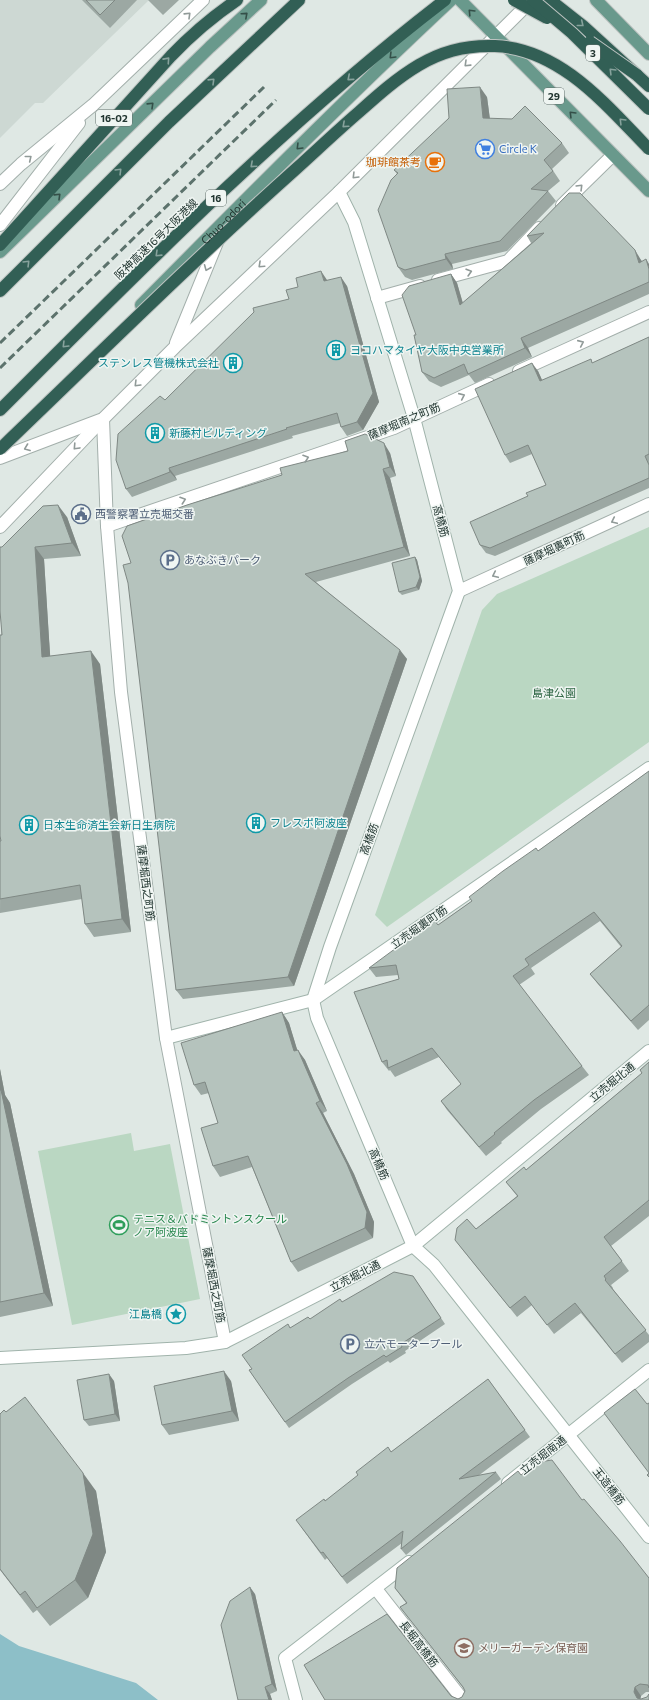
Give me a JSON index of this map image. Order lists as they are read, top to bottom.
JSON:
{
  "streets": {
    "highway": [
      "3",
      "16-02",
      "16",
      "阪神高速16号大阪港線"
    ],
    "main road": ["29", "Chuo-odori"],
    "street": [
      "薩摩堀南之町筋",
      "高橋筋",
      "薩摩堀裏町筋",
      "薩摩堀西之町筋",
      "立売堀裏町筋",
      "立売堀北通",
      "立売堀南通",
      "玉造橋筋",
      "長堀高橋筋"
    ]
  },
  "crossings": [
    ["薩摩堀南之町筋", "高橋筋"],
    ["薩摩堀南之町筋", "薩摩堀西之町筋"],
    ["高橋筋", "薩摩堀裏町筋"],
    ["高橋筋", "立売堀裏町筋"],
    ["高橋筋", "立売堀北通"],
    ["高橋筋", "立売堀南通"],
    ["高橋筋", "玉造橋筋"],
    ["薩摩堀西之町筋", "立売堀裏町筋"],
    ["薩摩堀西之町筋", "立売堀北通"],
    ["立売堀南通", "玉造橋筋"]
  ],
  "one_way": ["Chuo-odori", "薩摩堀南之町筋", "薩摩堀裏町筋"],
  "parks": ["島津公園"],
  "places": {
    "supermarket": ["Circle K"],
    "cafe": ["珈琲館茶考"],
    "building": [
      "ヨコハマタイヤ大阪中央営業所",
      "ステンレス管機株式会社",
      "新藤村ビルディング",
      "フレスポ阿波座",
      "日本生命済生会新日生病院"
    ],
    "public building": ["西警察署立売堀交番"],
    "parking": ["あなぶきパーク", "立六モータープール"],
    "sports": ["テニス＆バドミントンスクール ノア阿波座"],
    "place": ["江島橋"],
    "school or university": ["メリーガーデン保育園"]
  }
}
